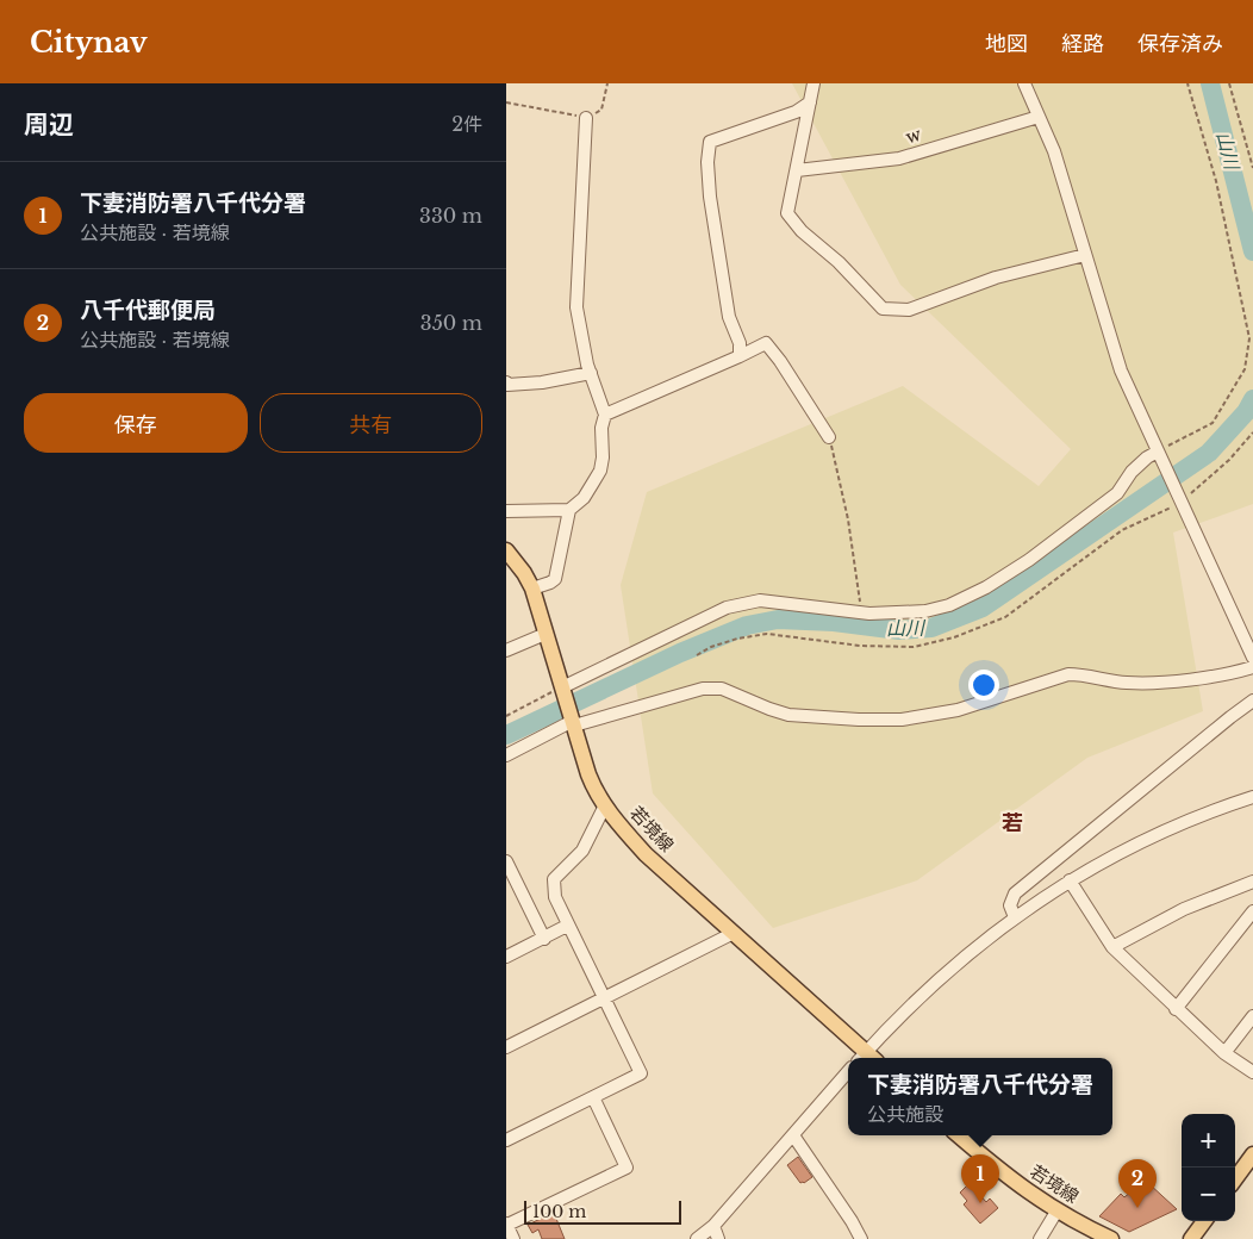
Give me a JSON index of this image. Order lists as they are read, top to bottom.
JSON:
{
  "streets": {
    "main road": ["若境線"],
    "street": ["w"]
  },
  "districts": ["若"],
  "water": ["山川"],
  "scale_bar": "100 m",
  "page": {
    "header": "Citynav",
    "nav": ["地図", "経路", "保存済み"],
    "heading": ["周辺", "2件"],
    "list": [
      {
        "mark": "1",
        "name": "下妻消防署八千代分署",
        "note": "公共施設 · 若境線",
        "value": "330 m"
      },
      {
        "mark": "2",
        "name": "八千代郵便局",
        "note": "公共施設 · 若境線",
        "value": "350 m"
      }
    ],
    "buttons": ["保存", "共有"],
    "popup": ["下妻消防署八千代分署", "公共施設"],
    "map_buttons": ["+", "−"],
    "pins": ["1", "2"],
    "scale": "100 m"
  }
}
